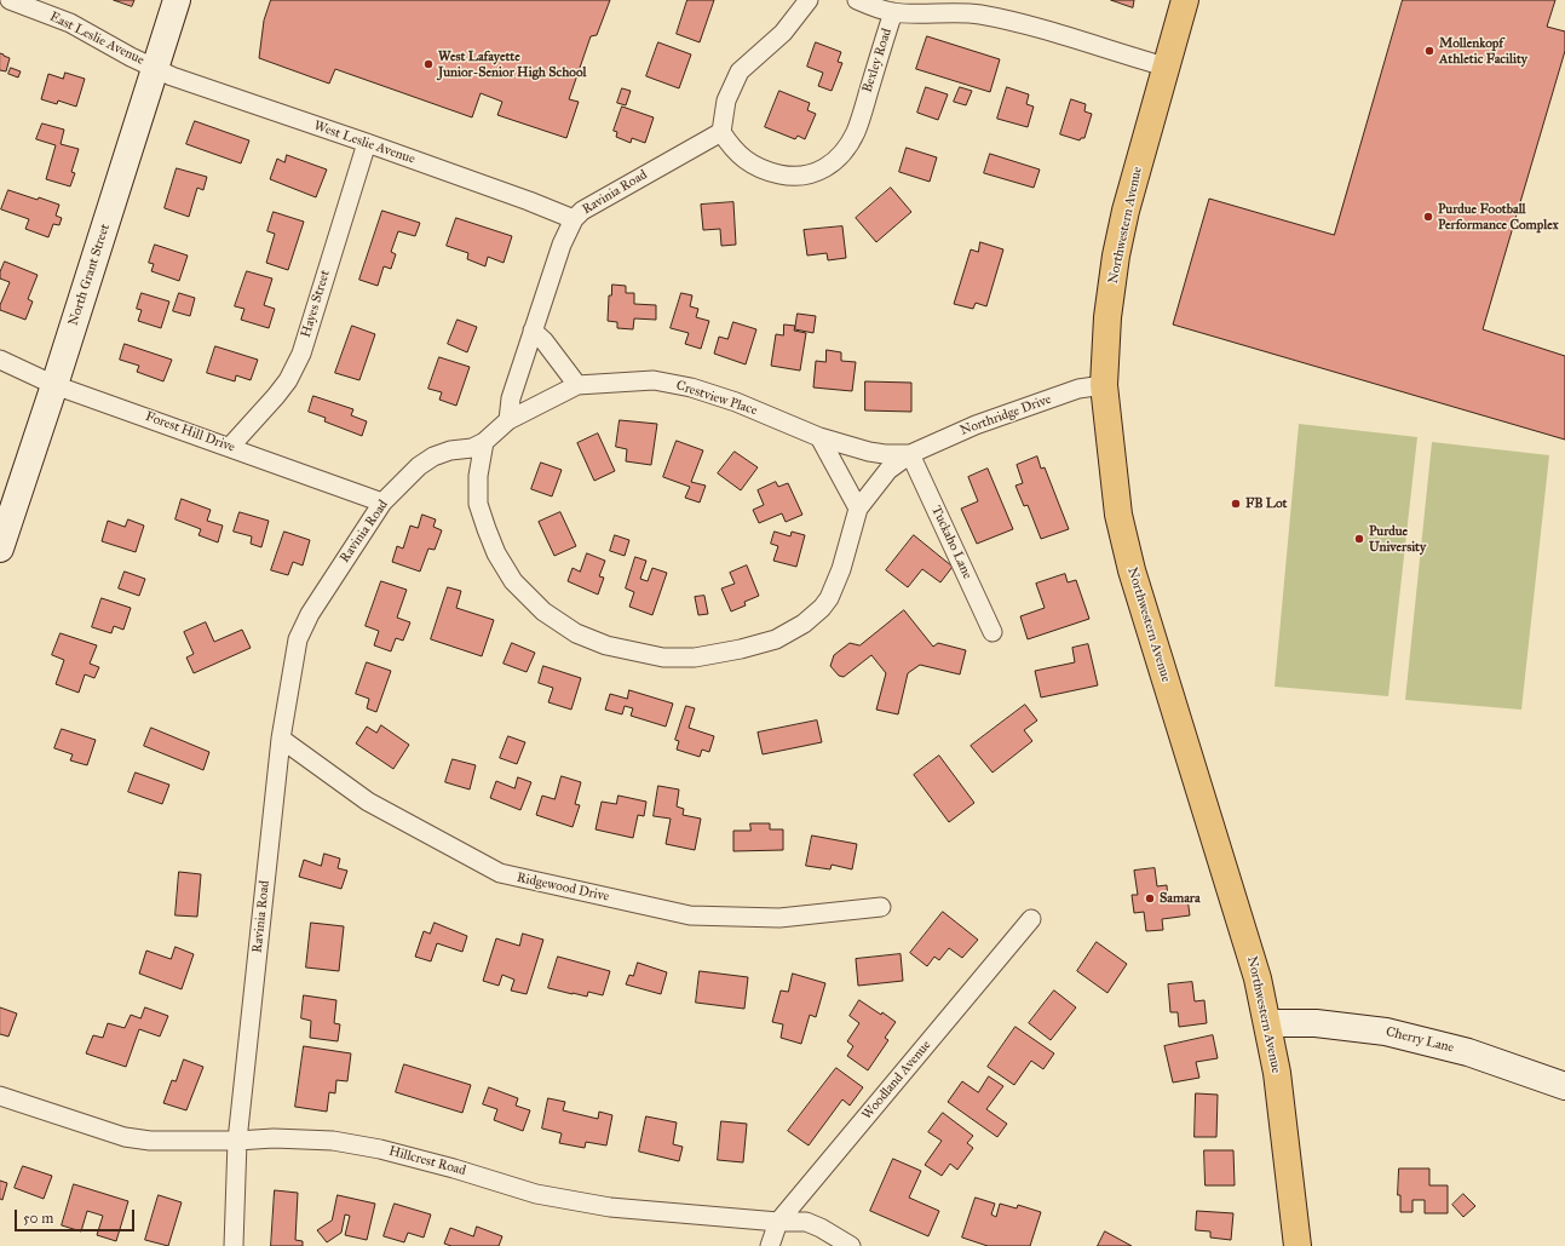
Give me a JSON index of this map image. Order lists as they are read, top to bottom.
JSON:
{
  "streets": {
    "main road": ["Northwestern Avenue"],
    "street": [
      "East Leslie Avenue",
      "Bexley Road",
      "West Leslie Avenue",
      "Ravinia Road",
      "North Grant Street",
      "Hayes Street",
      "Crestview Place",
      "Northridge Drive",
      "Forest Hill Drive",
      "Tuckaho Lane",
      "Ridgewood Drive",
      "Cherry Lane",
      "Woodland Avenue",
      "Hillcrest Road"
    ]
  },
  "crossings": [
    ["East Leslie Avenue", "West Leslie Avenue"],
    ["East Leslie Avenue", "North Grant Street"],
    ["Bexley Road", "Ravinia Road"],
    ["Bexley Road", "Northwestern Avenue"],
    ["West Leslie Avenue", "Ravinia Road"],
    ["West Leslie Avenue", "North Grant Street"],
    ["West Leslie Avenue", "Hayes Street"],
    ["Ravinia Road", "Crestview Place"],
    ["Ravinia Road", "Northridge Drive"],
    ["Ravinia Road", "Forest Hill Drive"],
    ["Ravinia Road", "Ridgewood Drive"],
    ["Ravinia Road", "Hillcrest Road"],
    ["Northwestern Avenue", "Northridge Drive"],
    ["Northwestern Avenue", "Cherry Lane"],
    ["North Grant Street", "Forest Hill Drive"],
    ["Hayes Street", "Forest Hill Drive"],
    ["Crestview Place", "Northridge Drive"],
    ["Northridge Drive", "Tuckaho Lane"],
    ["Woodland Avenue", "Hillcrest Road"]
  ],
  "places": [
    "Mollenkopf Athletic Facility",
    "West Lafayette Junior-Senior High School",
    "Purdue Football Performance Complex",
    "FB Lot",
    "Purdue University",
    "Samara"
  ],
  "scale_bar": "50 m"
}
